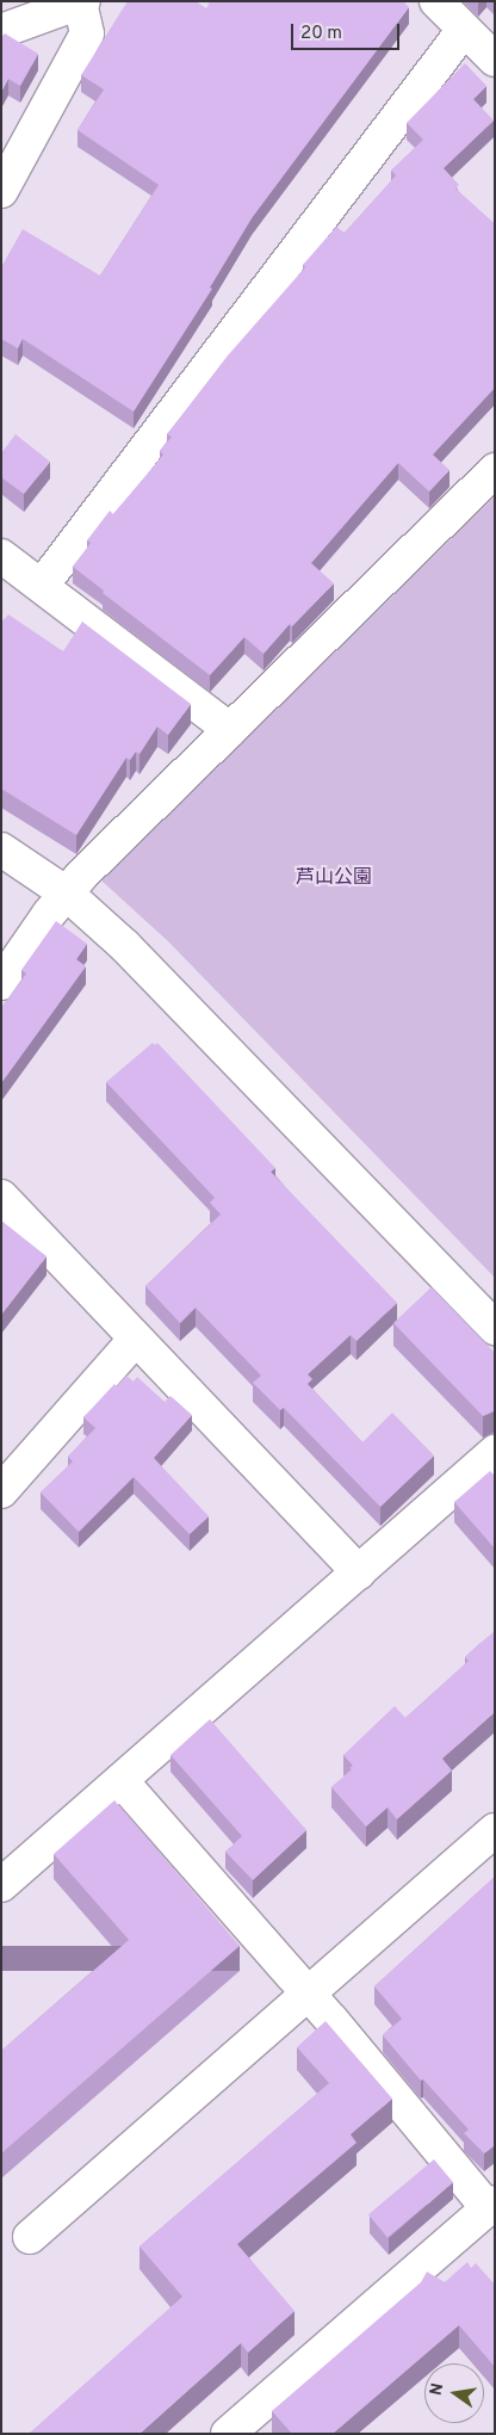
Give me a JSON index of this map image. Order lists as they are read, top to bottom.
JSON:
{
  "parks": ["芦山公園"],
  "scale_bar": "20 m",
  "north": "left"
}
